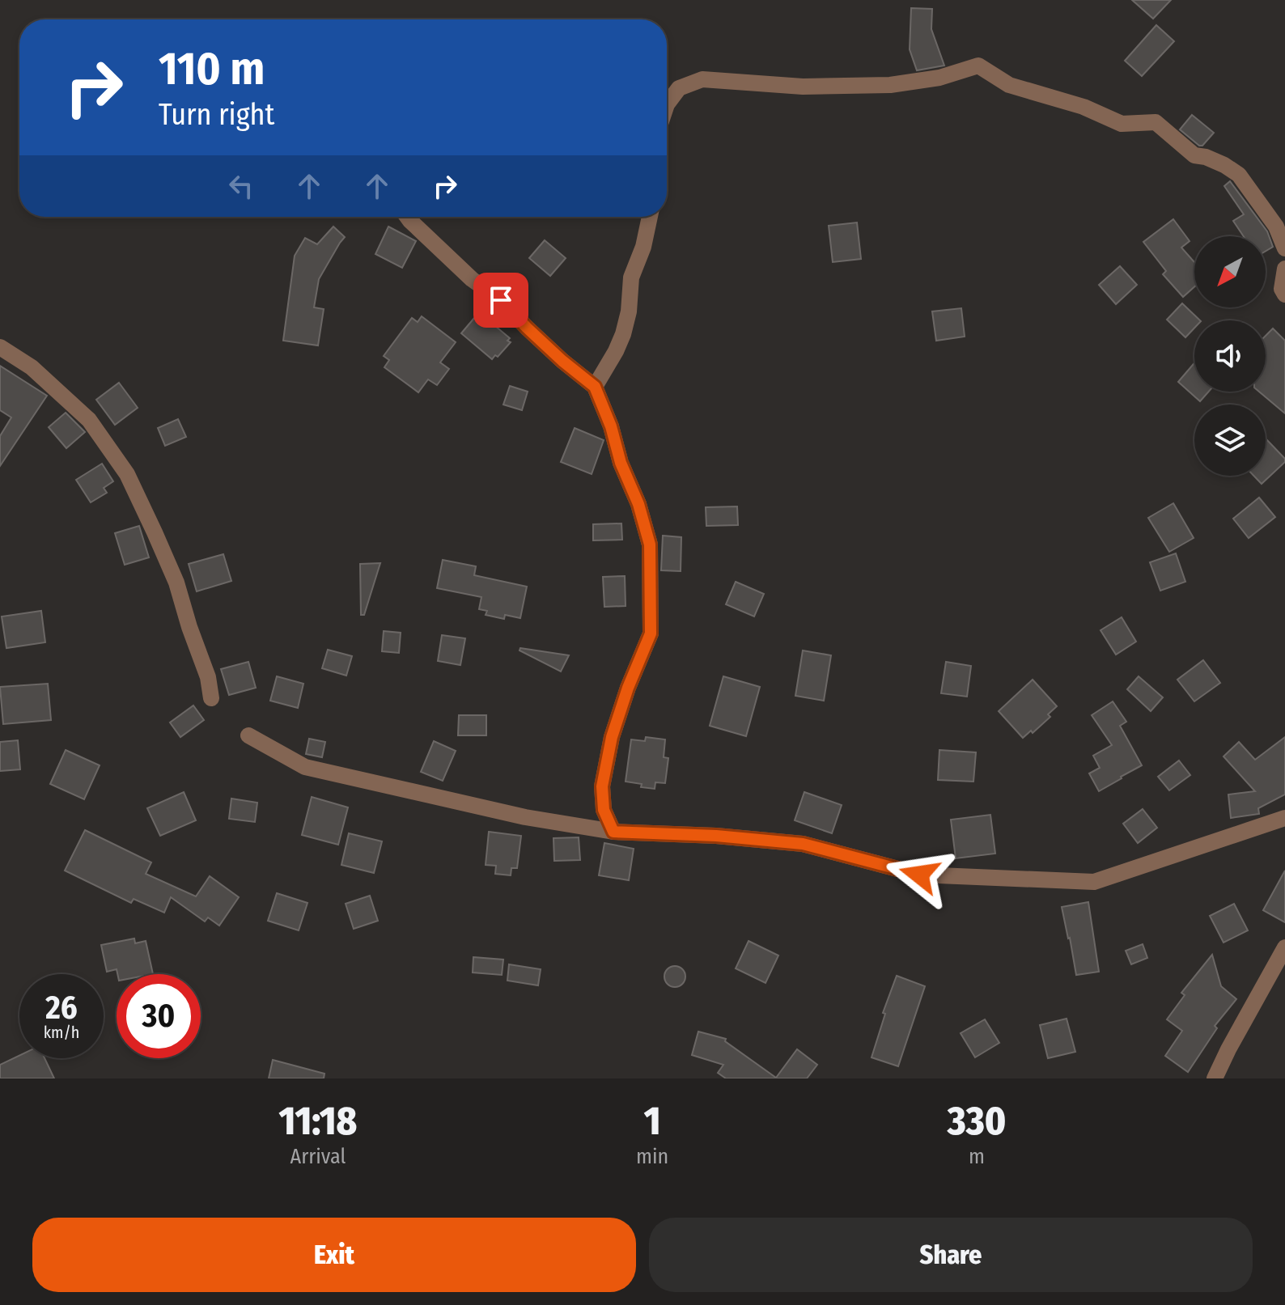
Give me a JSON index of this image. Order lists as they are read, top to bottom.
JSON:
{
  "north": "bottom left",
  "page": {
    "turn": ["110 m", "Turn right"],
    "speed": "26 km/h",
    "limit": "30",
    "eta": [
      "11:18",
      "Arrival",
      "1",
      "min",
      "330",
      "m"
    ],
    "buttons": ["Exit", "Share"]
  }
}
